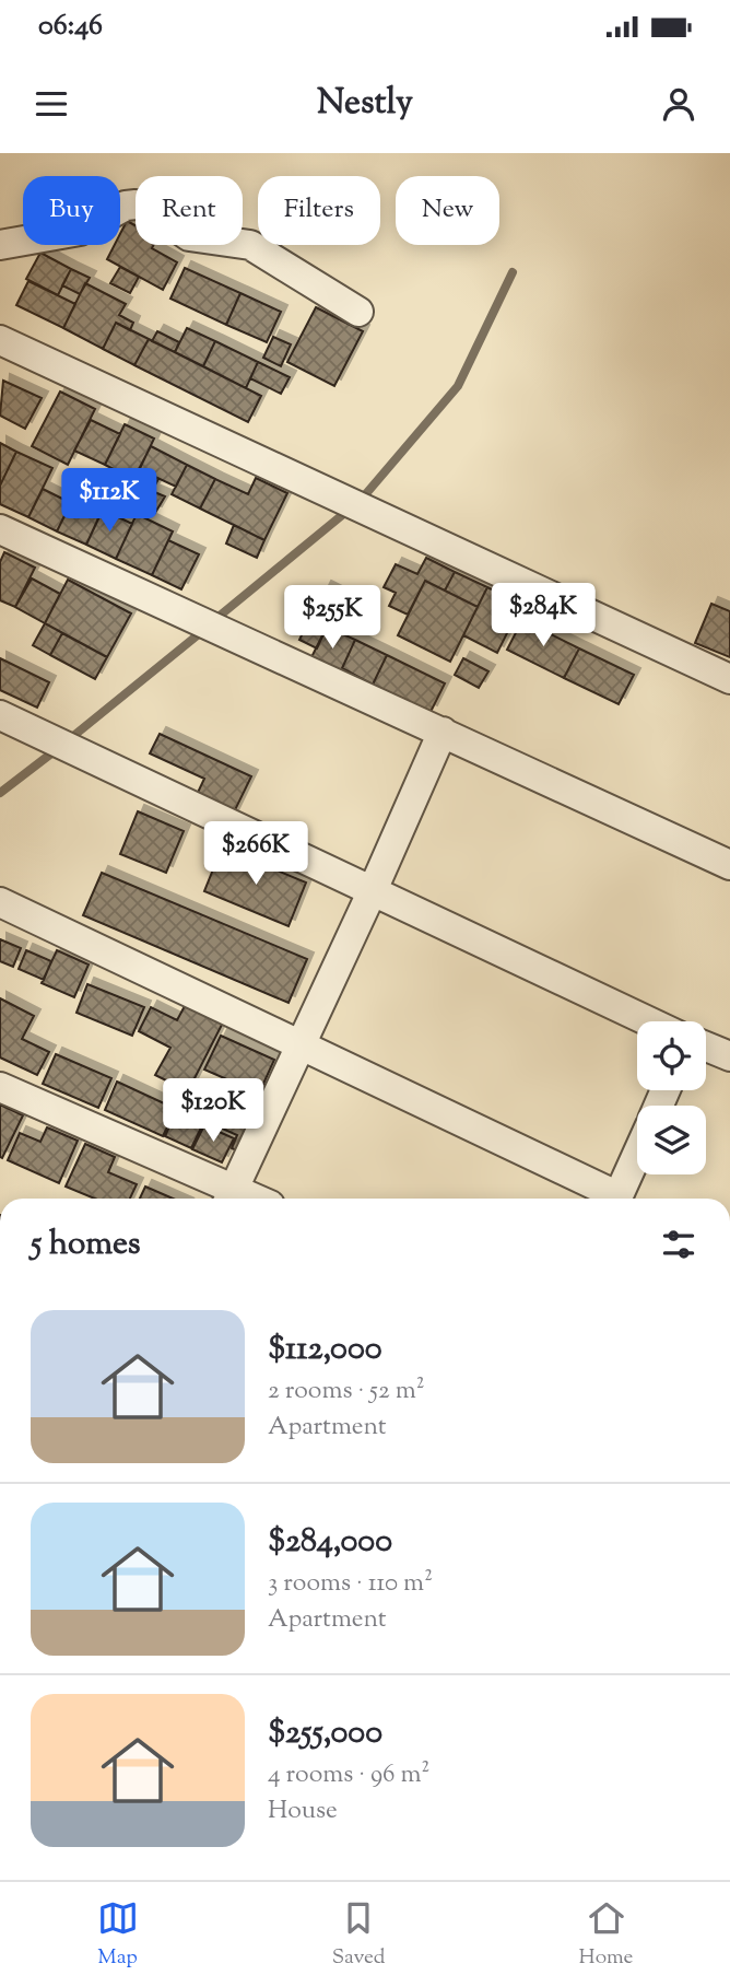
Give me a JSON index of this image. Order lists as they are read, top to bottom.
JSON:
{
  "page": {
    "status": "06:46",
    "header": "Nestly",
    "chip": [
      "Buy",
      "Rent",
      "Filters",
      "New"
    ],
    "price": [
      "$112K",
      "$284K",
      "$255K",
      "$266K",
      "$120K"
    ],
    "heading": "5 homes",
    "list": [
      {
        "name": "$112,000",
        "note": "2 rooms · 52 m² · Apartment"
      },
      {
        "name": "$284,000",
        "note": "3 rooms · 110 m² · Apartment"
      },
      {
        "name": "$255,000",
        "note": "4 rooms · 96 m² · House"
      }
    ],
    "tabs": ["Map", "Saved", "Home"]
  }
}
